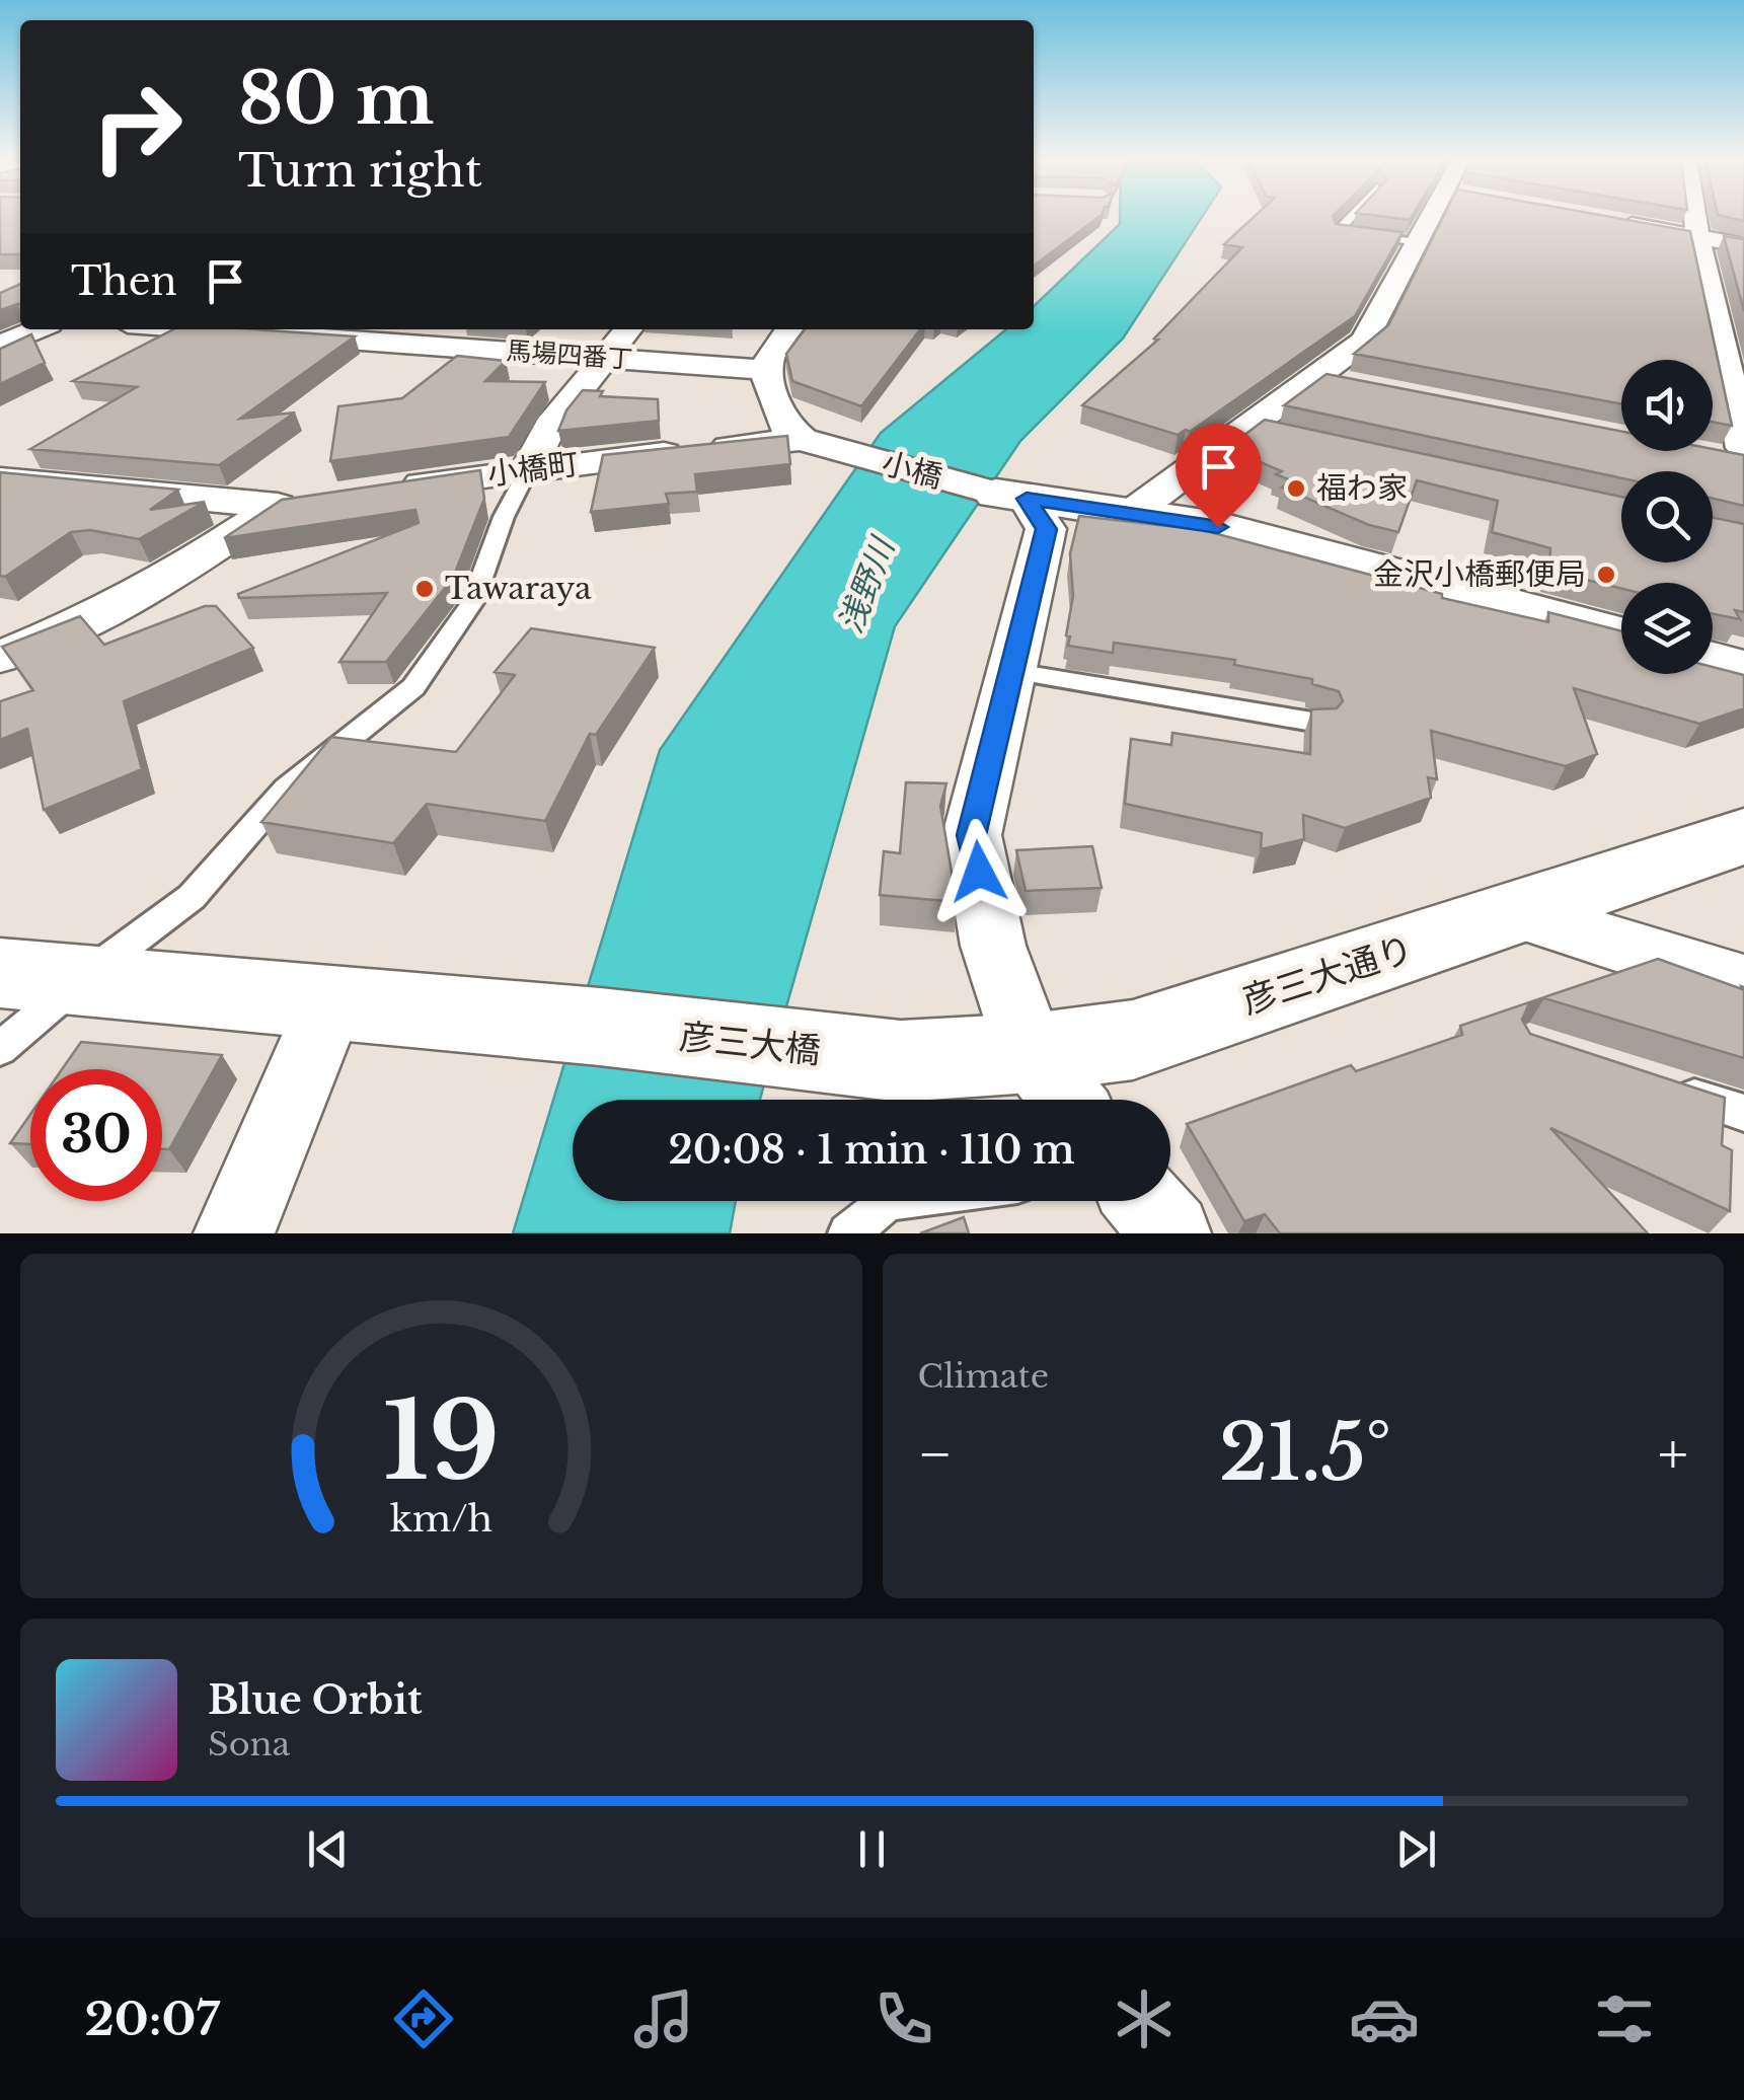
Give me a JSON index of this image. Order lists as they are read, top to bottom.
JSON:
{
  "streets": {
    "street": [
      "馬場四番丁",
      "小橋町",
      "小橋",
      "彦三大通り",
      "彦三大橋"
    ]
  },
  "crossings": [
    ["小橋町", "小橋"],
    ["彦三大通り", "彦三大橋"]
  ],
  "water": ["浅野川"],
  "places": ["福わ家", "金沢小橋郵便局", "Tawaraya"],
  "page": {
    "turn": ["80 m", "Turn right"],
    "then": "Then",
    "limit": "30",
    "trip": "20:08 · 1 min · 110 m",
    "tile": "Climate",
    "heat": ["−", "21.5°", "+"],
    "song": ["Blue Orbit", "Sona"],
    "tabs": "20:07",
    "gauge": ["19", "km/h"]
  }
}
